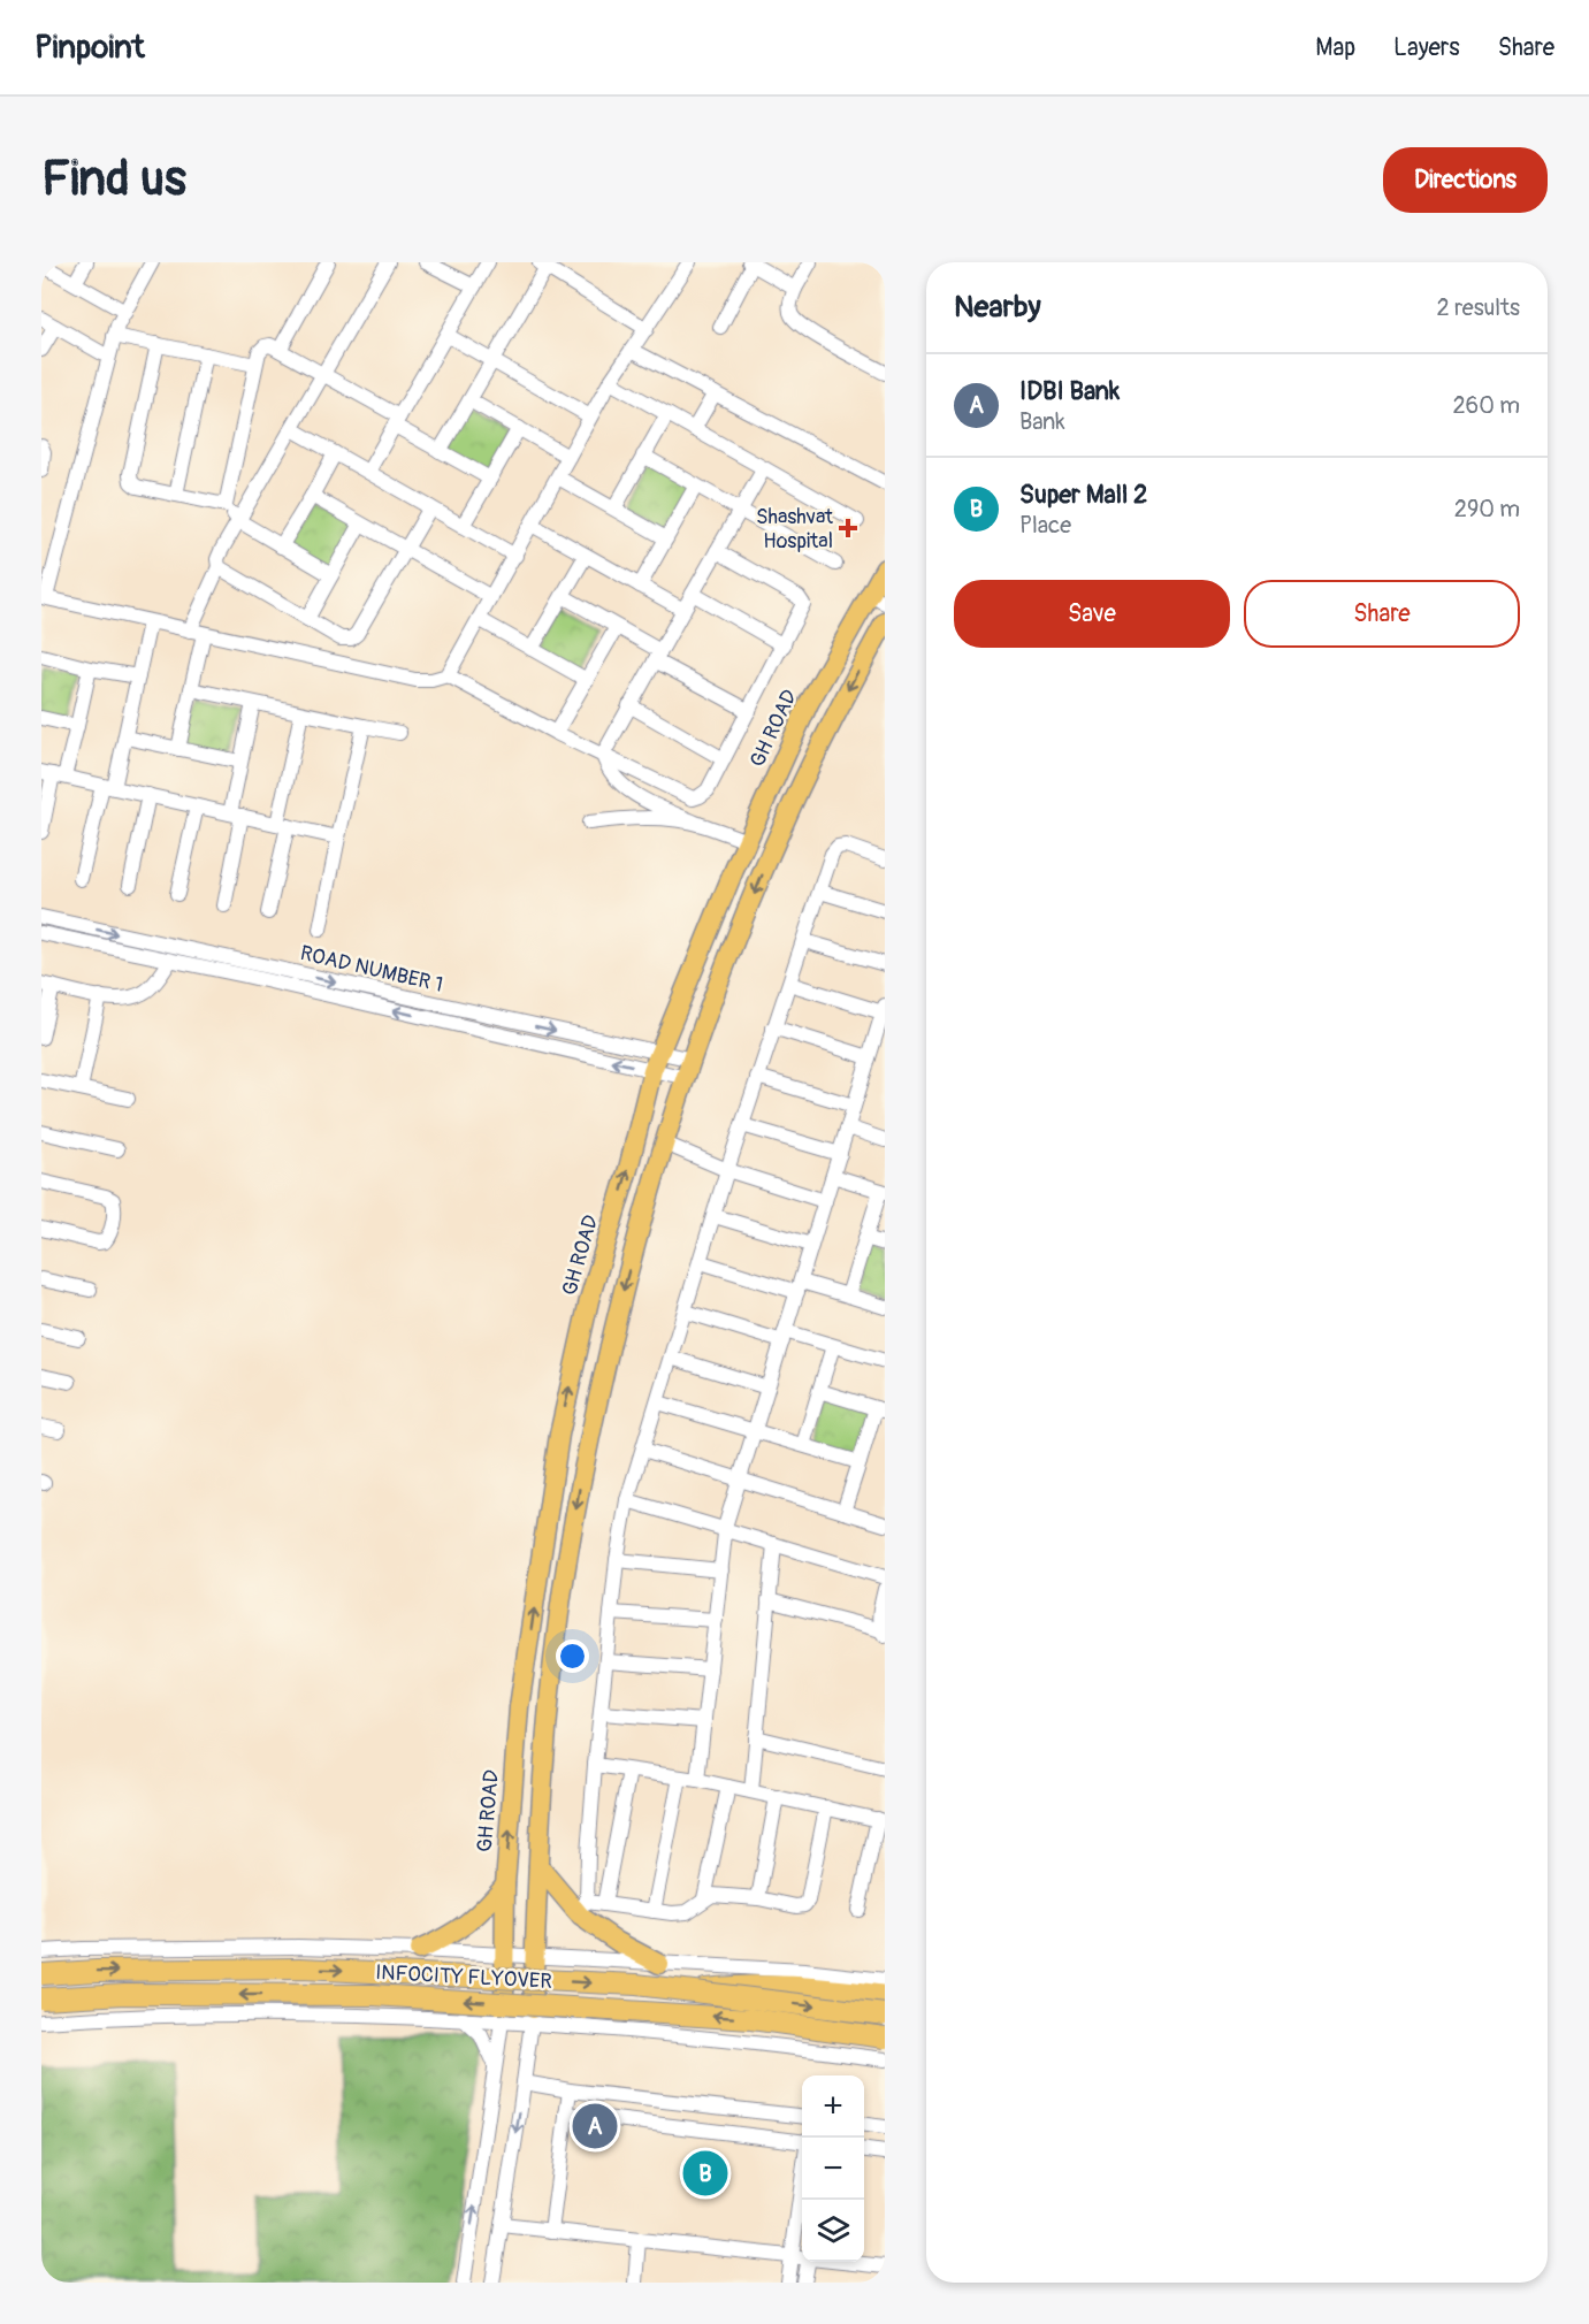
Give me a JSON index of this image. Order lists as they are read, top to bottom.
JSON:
{
  "streets": {
    "highway": ["INFOCITY FLYOVER"],
    "main road": ["GH ROAD"],
    "street": ["ROAD NUMBER 1"]
  },
  "crossings": [
    ["GH ROAD", "ROAD NUMBER 1"]
  ],
  "places": {
    "health": ["Shashvat Hospital"]
  },
  "page": {
    "header": "Pinpoint",
    "nav": ["Map", "Layers", "Share"],
    "buttons": [
      "Directions",
      ["Save", "Share"]
    ],
    "title": "Find us",
    "heading": ["Nearby", "2 results"],
    "list": [
      {
        "mark": "A",
        "name": "IDBI Bank",
        "note": "Bank",
        "value": "260 m"
      },
      {
        "mark": "B",
        "name": "Super Mall 2",
        "note": "Place",
        "value": "290 m"
      }
    ],
    "map_buttons": ["+", "−"],
    "pins": ["A", "B"]
  }
}
